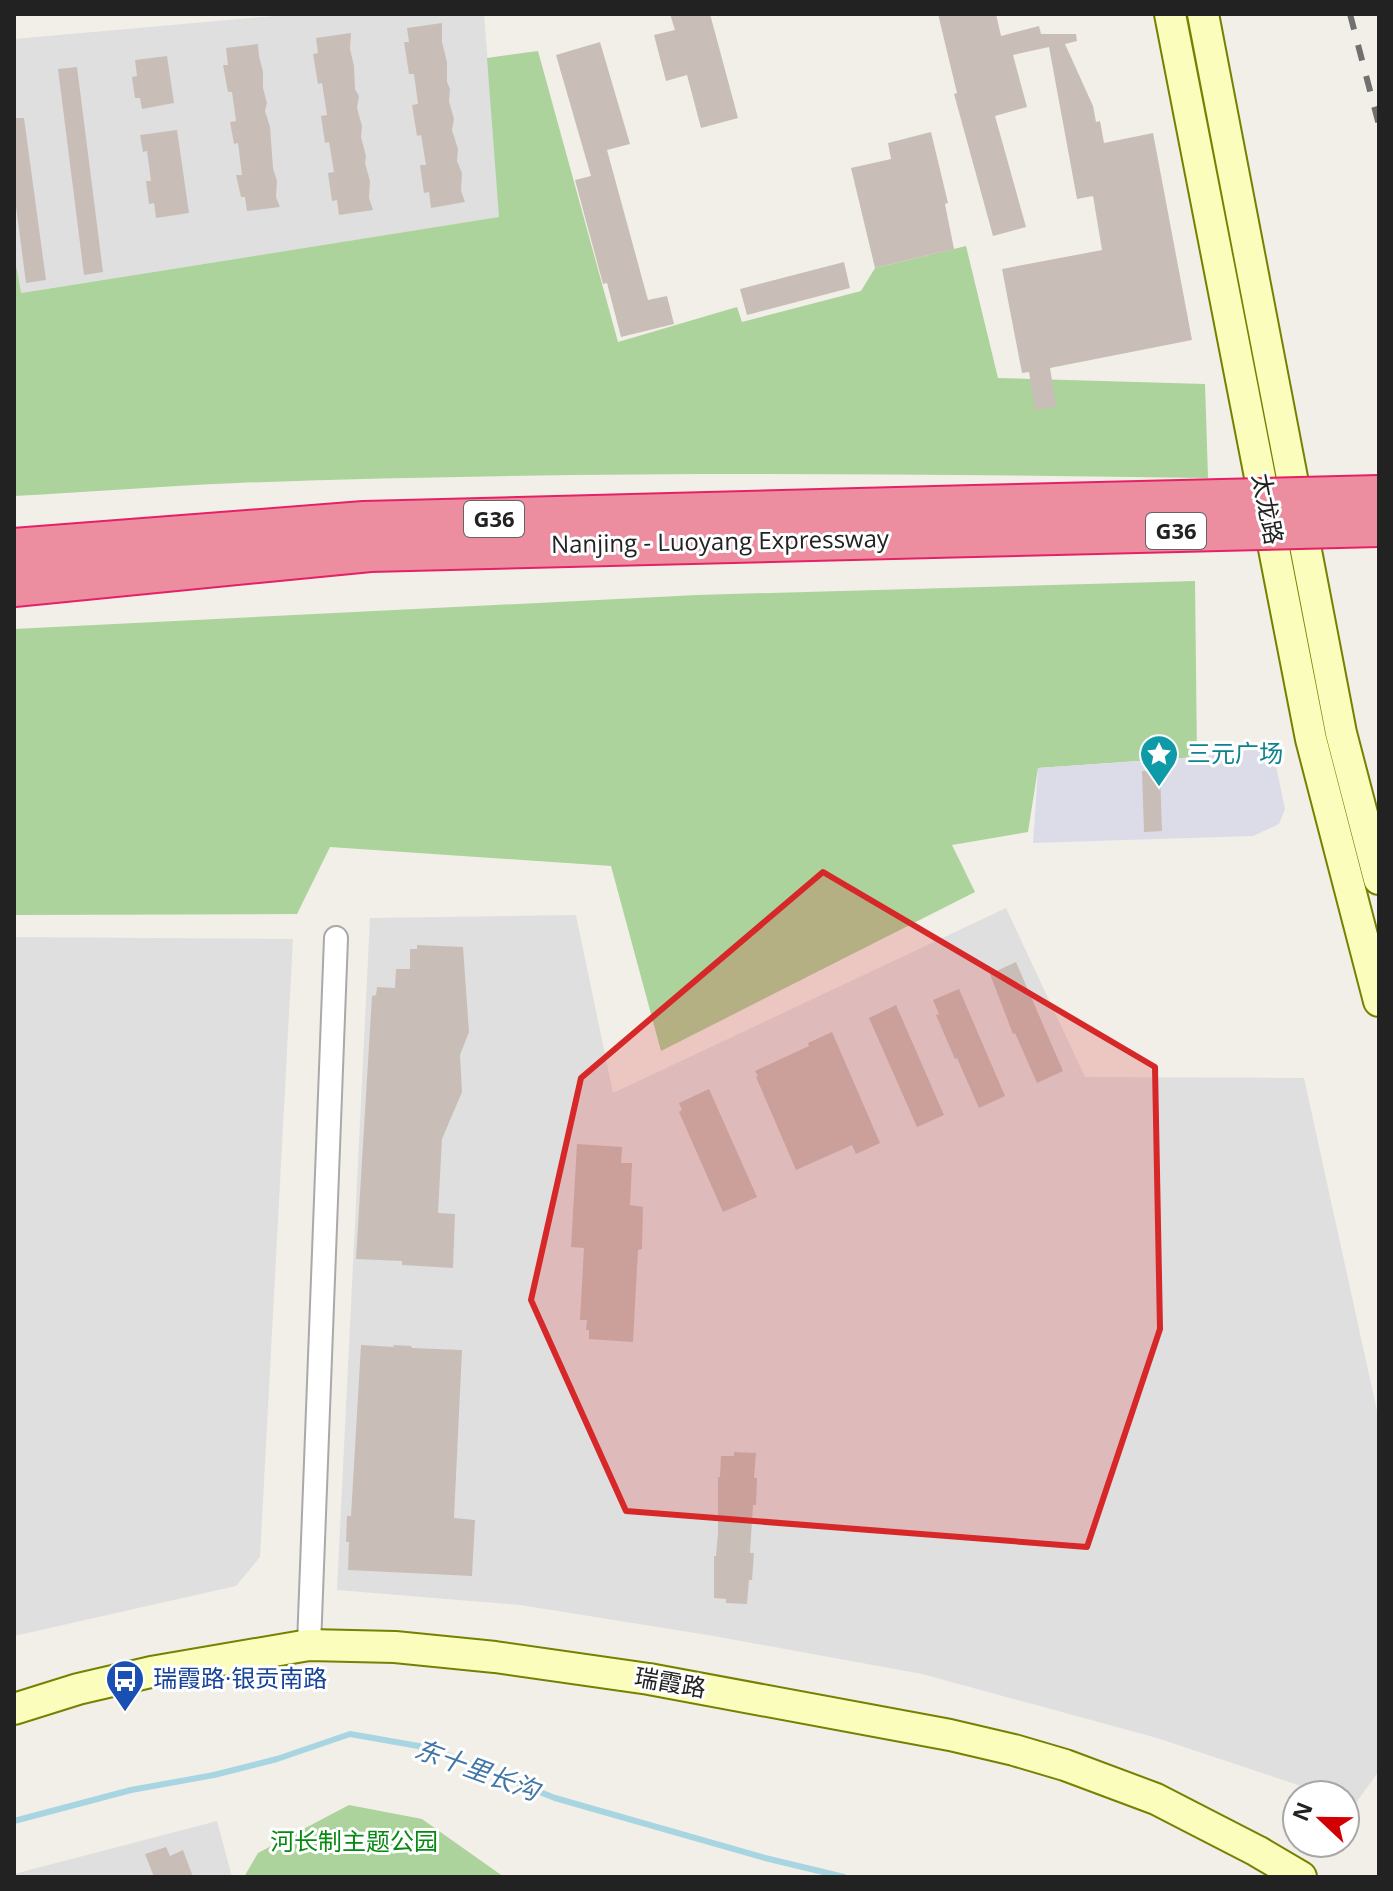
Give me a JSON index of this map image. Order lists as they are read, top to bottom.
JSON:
{
  "streets": {
    "highway": ["G36", "Nanjing - Luoyang Expressway"],
    "main road": ["太龙路", "瑞霞路"]
  },
  "water": ["东十里长沟"],
  "parks": ["河长制主题公园"],
  "places": {
    "place": ["三元广场"],
    "bus stop": ["瑞霞路·银贡南路"]
  },
  "north": "left"
}
